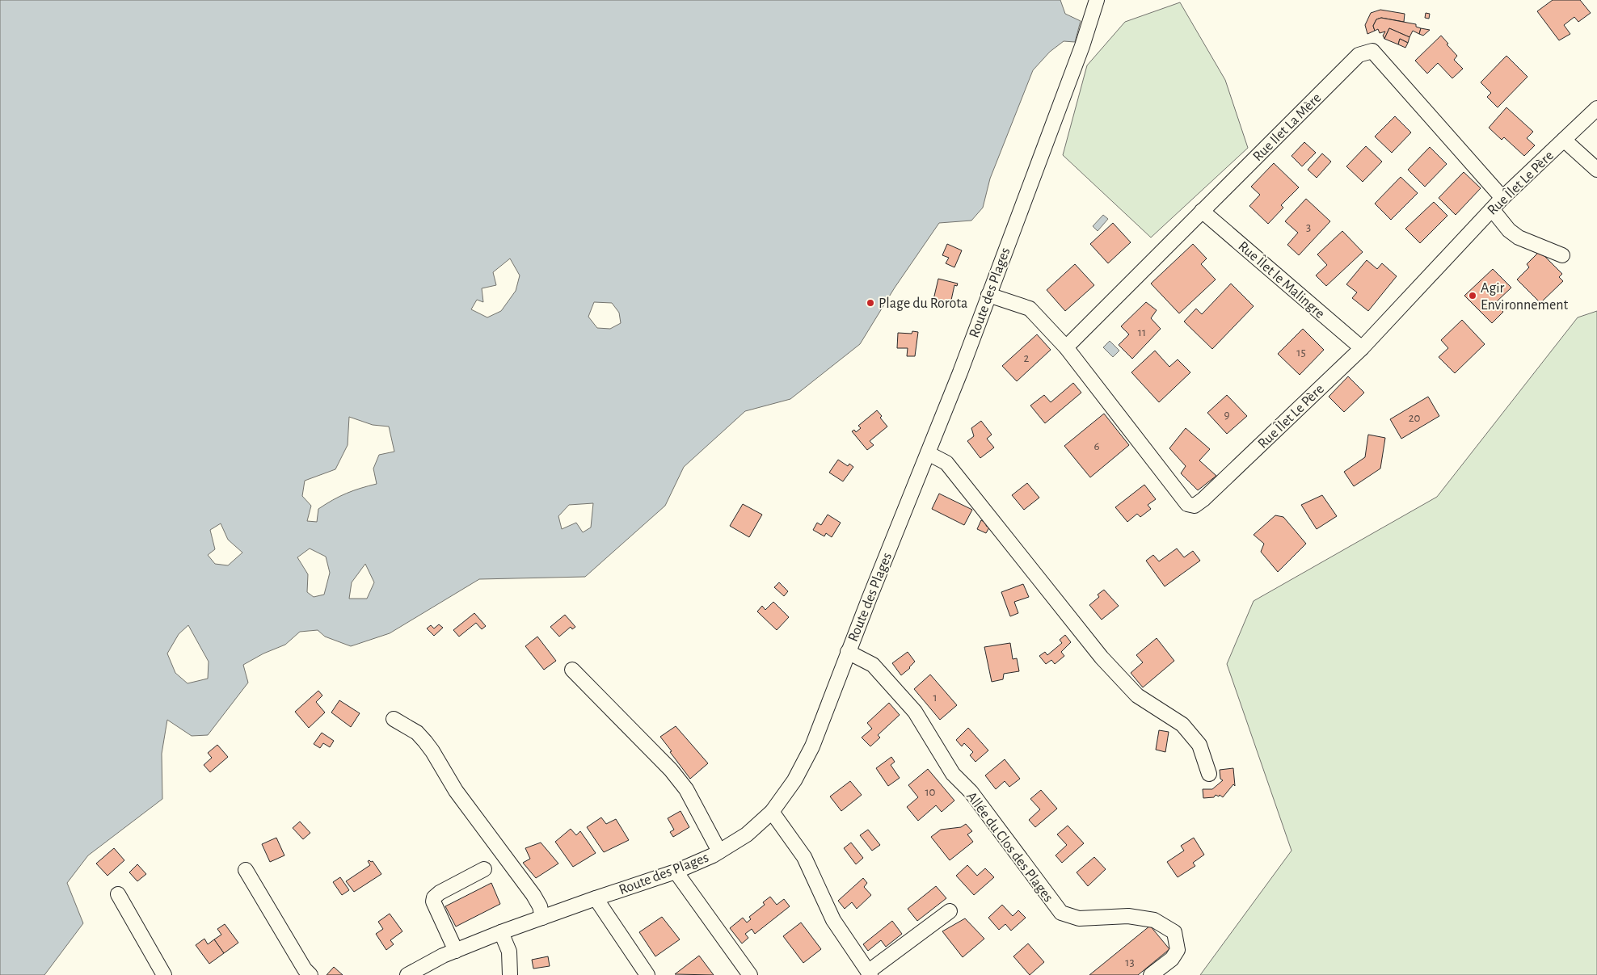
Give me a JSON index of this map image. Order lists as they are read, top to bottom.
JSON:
{
  "streets": {
    "street": [
      "Rue Ilet La Mère",
      "Rue Îlet Le Père",
      "Rue Îlet le Malingre",
      "Route des Plages",
      "Allée du Clos des Plages"
    ]
  },
  "crossings": [
    ["Rue Ilet La Mère", "Rue Îlet Le Père"],
    ["Rue Ilet La Mère", "Rue Îlet le Malingre"],
    ["Rue Îlet Le Père", "Rue Îlet le Malingre"],
    ["Rue Îlet Le Père", "Route des Plages"],
    ["Route des Plages", "Allée du Clos des Plages"]
  ],
  "places": ["Agir Environnement", "Plage du Rorota"],
  "house_numbers": [
    "3",
    "11",
    "15",
    "2",
    "9",
    "20",
    "6",
    "1",
    "10",
    "13"
  ]
}
